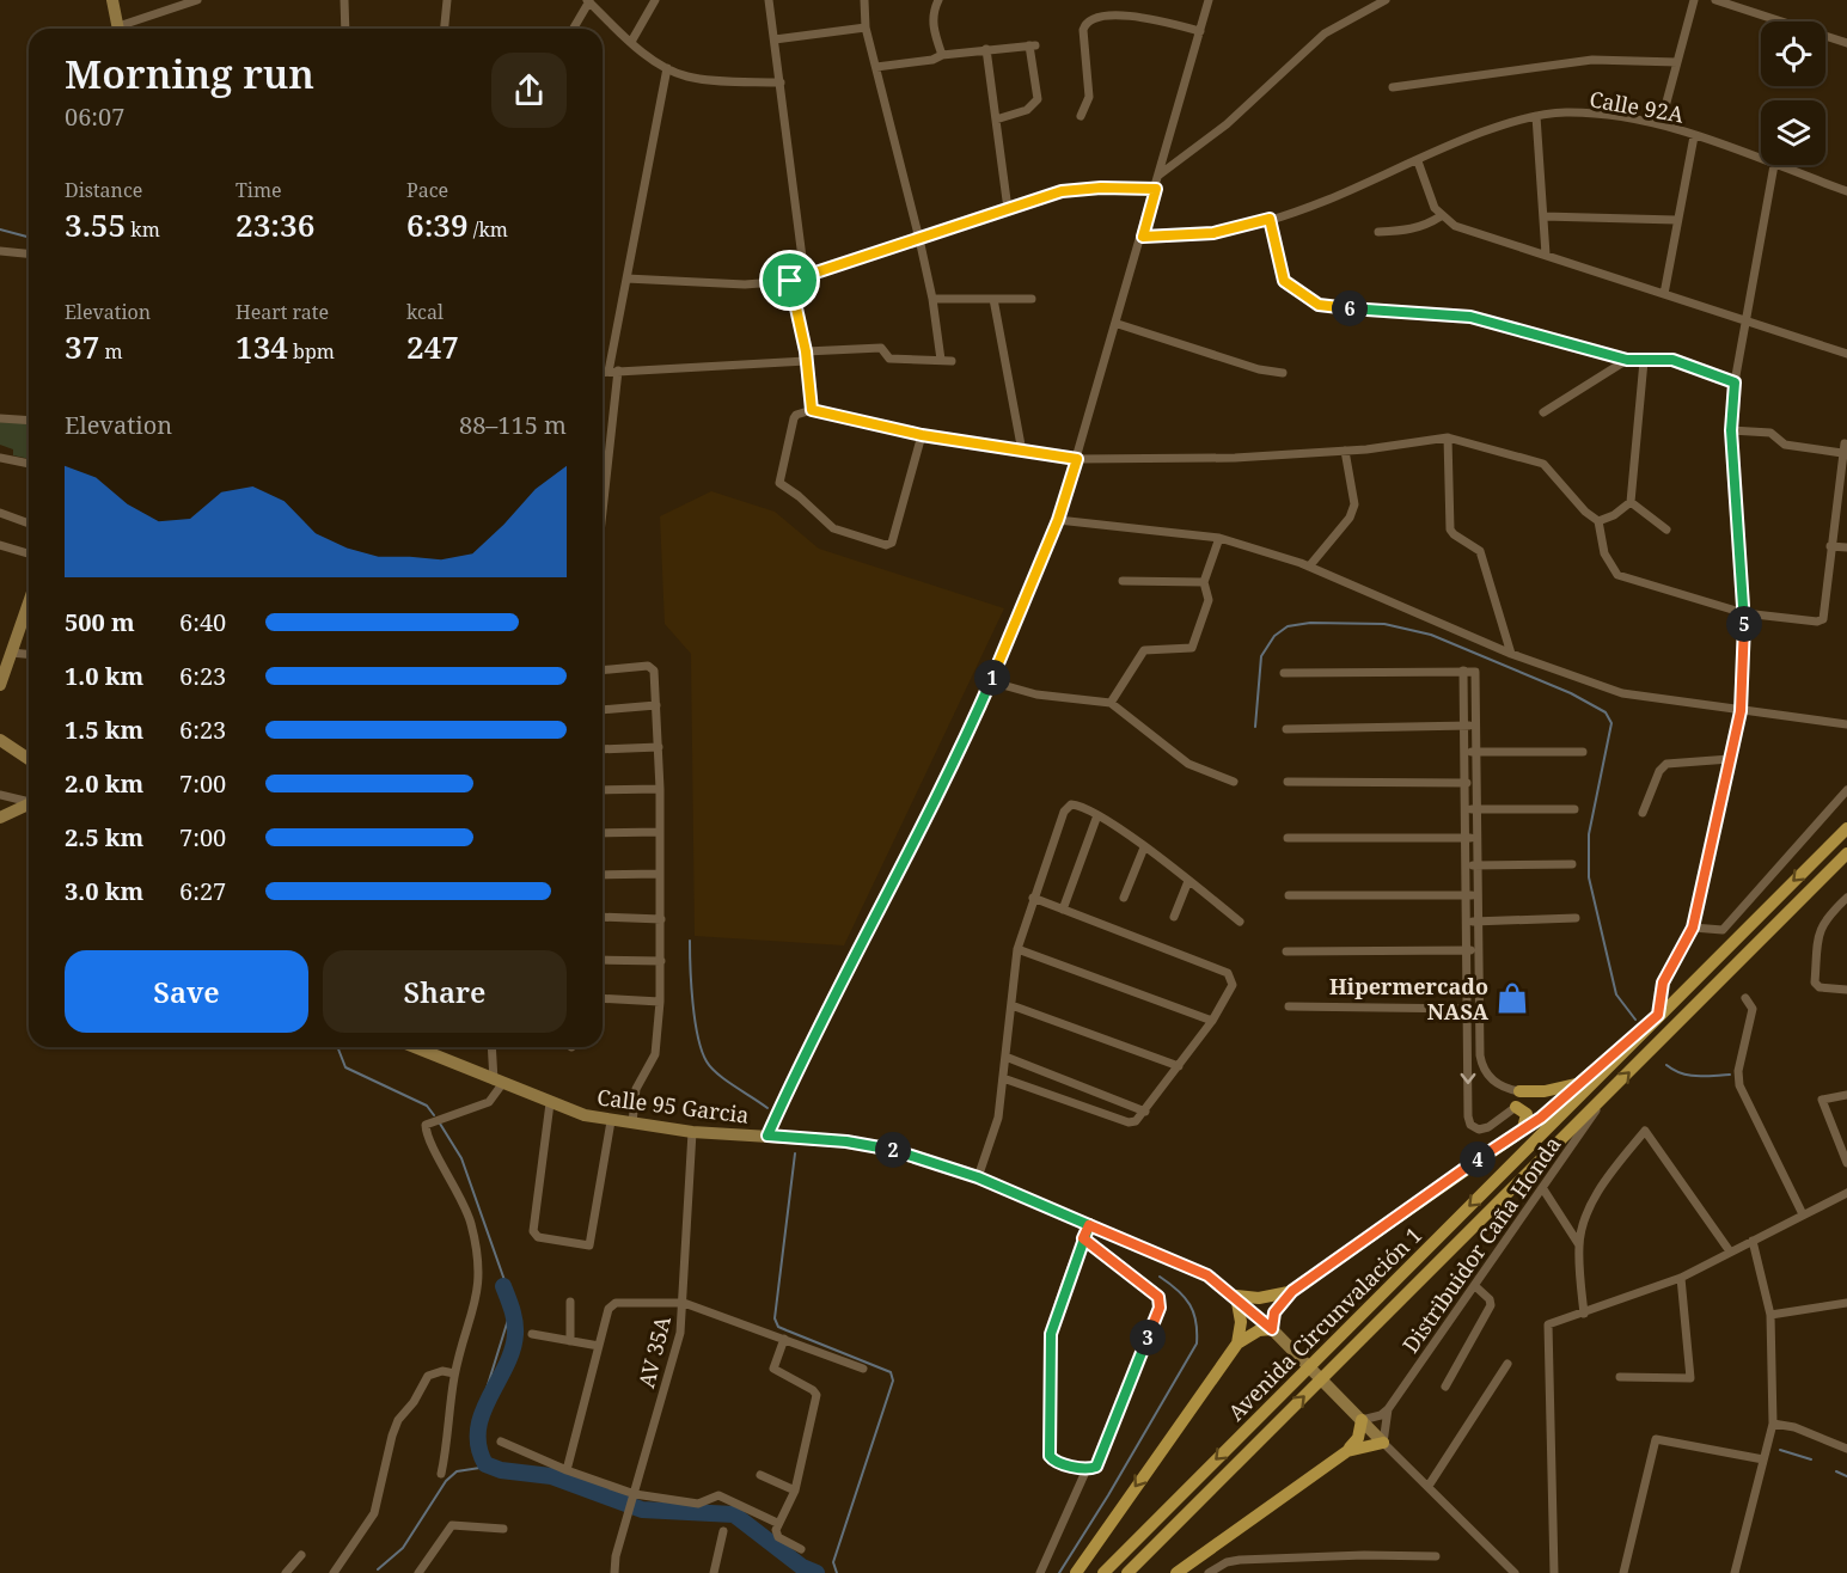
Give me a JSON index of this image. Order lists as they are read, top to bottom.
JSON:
{
  "streets": {
    "main road": ["Avenida Circunvalación 1"],
    "street": [
      "Calle 92A",
      "Calle 95 Garcia",
      "Distribuidor Caña Honda",
      "AV 35A"
    ]
  },
  "crossings": [
    ["Calle 95 Garcia", "Distribuidor Caña Honda"],
    ["Calle 95 Garcia", "AV 35A"],
    ["Distribuidor Caña Honda", "Avenida Circunvalación 1"]
  ],
  "places": {
    "shop": ["Hipermercado NASA"]
  },
  "page": {
    "heading": ["Morning run", "06:07"],
    "stats": [
      ["Distance", "3.55 km"],
      ["Time", "23:36"],
      ["Pace", "6:39 /km"],
      ["Elevation", "37 m"],
      ["Heart rate", "134 bpm"],
      ["kcal", "247"]
    ],
    "pins": [
      "6",
      "5",
      "1",
      "2",
      "4",
      "3"
    ],
    "chart": ["Elevation", "88–115 m"],
    "list": [
      {
        "name": "500 m",
        "note": "6:40"
      },
      {
        "name": "1.0 km",
        "note": "6:23"
      },
      {
        "name": "1.5 km",
        "note": "6:23"
      },
      {
        "name": "2.0 km",
        "note": "7:00"
      },
      {
        "name": "2.5 km",
        "note": "7:00"
      },
      {
        "name": "3.0 km",
        "note": "6:27"
      }
    ],
    "buttons": ["Save", "Share"]
  }
}
